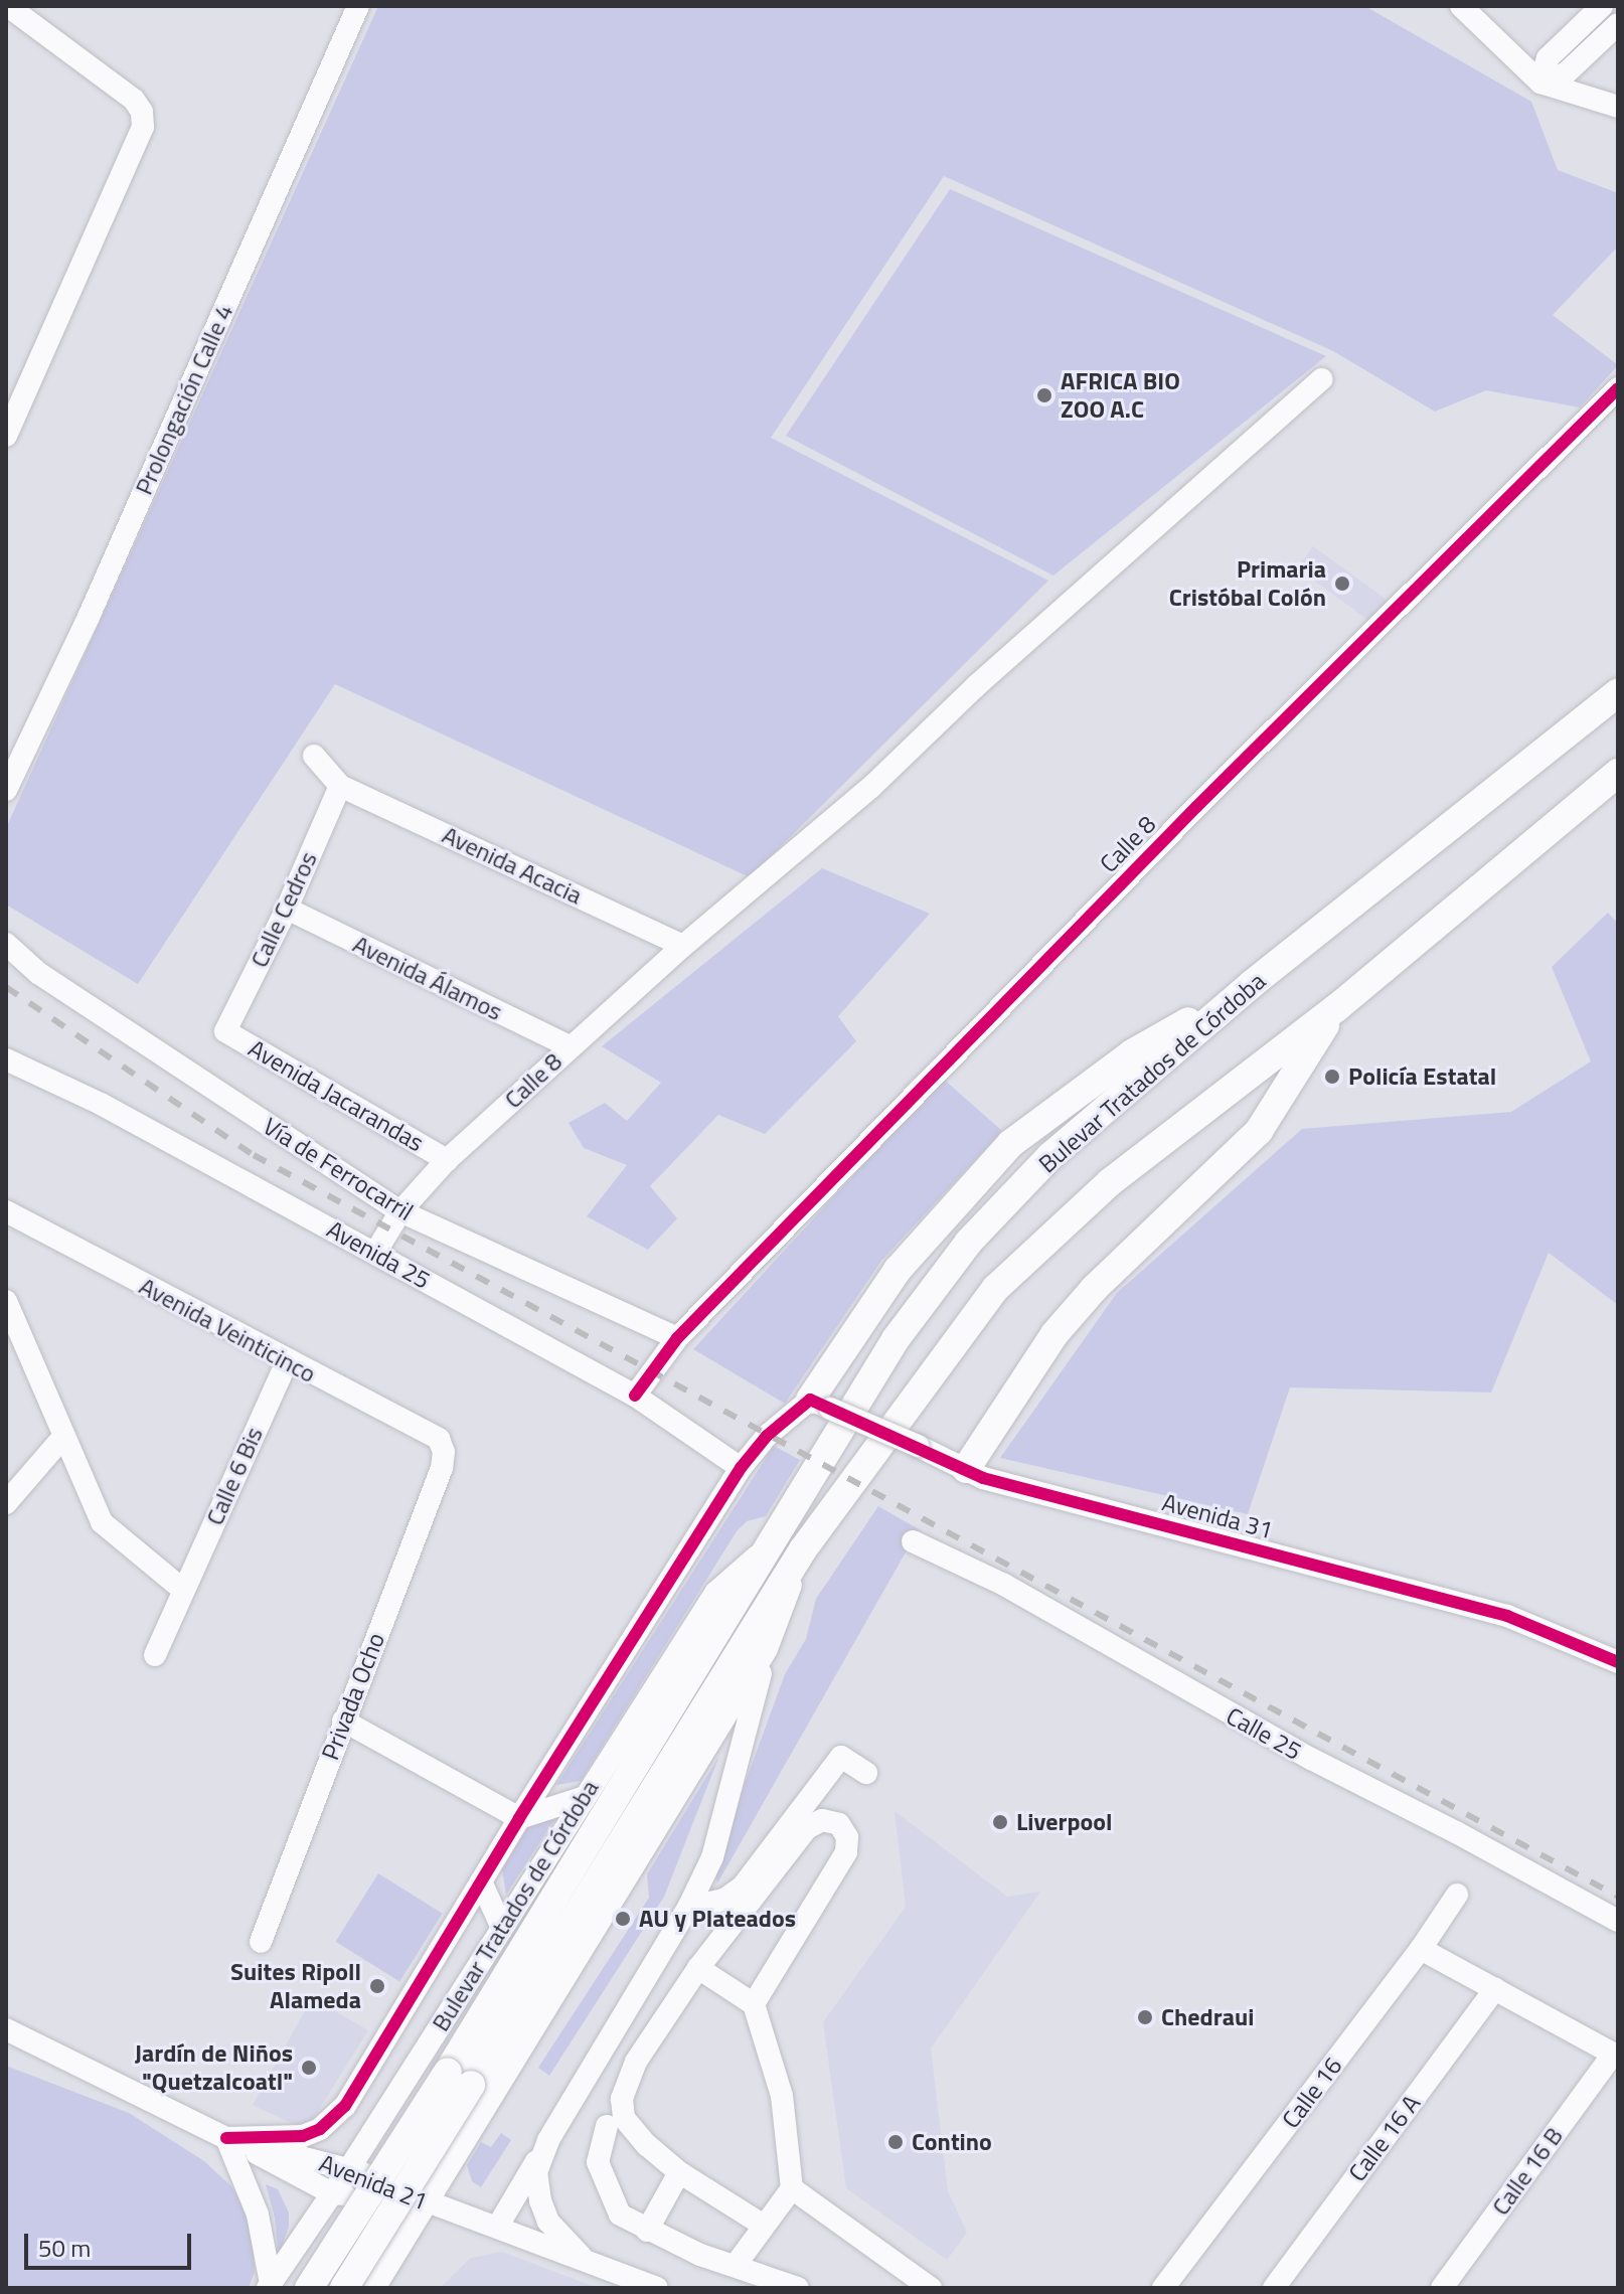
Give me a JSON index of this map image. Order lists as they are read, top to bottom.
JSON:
{
  "streets": {
    "main road": ["Bulevar Tratados de Córdoba"],
    "street": [
      "Prolongación Calle 4",
      "Calle 8",
      "Avenida Acacia",
      "Calle Cedros",
      "Avenida Álamos",
      "Avenida Jacarandas",
      "Vía de Ferrocarril",
      "Avenida 25",
      "Avenida Veinticinco",
      "Calle 6 Bis",
      "Avenida 31",
      "Privada Ocho",
      "Calle 25",
      "Calle 16",
      "Calle 16 A",
      "Calle 16 B",
      "Avenida 21"
    ]
  },
  "crossings": [
    ["Calle 8", "Avenida Acacia"],
    ["Calle 8", "Avenida Álamos"],
    ["Calle 8", "Avenida Jacarandas"],
    ["Calle 8", "Vía de Ferrocarril"],
    ["Calle 8", "Avenida 25"],
    ["Avenida Acacia", "Calle Cedros"],
    ["Calle Cedros", "Avenida Álamos"],
    ["Calle Cedros", "Avenida Jacarandas"],
    ["Bulevar Tratados de Córdoba", "Avenida 21"],
    ["Avenida Veinticinco", "Calle 6 Bis"],
    ["Avenida Veinticinco", "Privada Ocho"]
  ],
  "places": [
    "AFRICA BIO ZOO A.C",
    "Primaria Cristóbal Colón",
    "Policía Estatal",
    "Liverpool",
    "AU y Plateados",
    "Suites Ripoll Alameda",
    "Chedraui",
    "Jardín de Niños \"Quetzalcoatl\"",
    "Contino"
  ],
  "scale_bar": "50 m"
}
